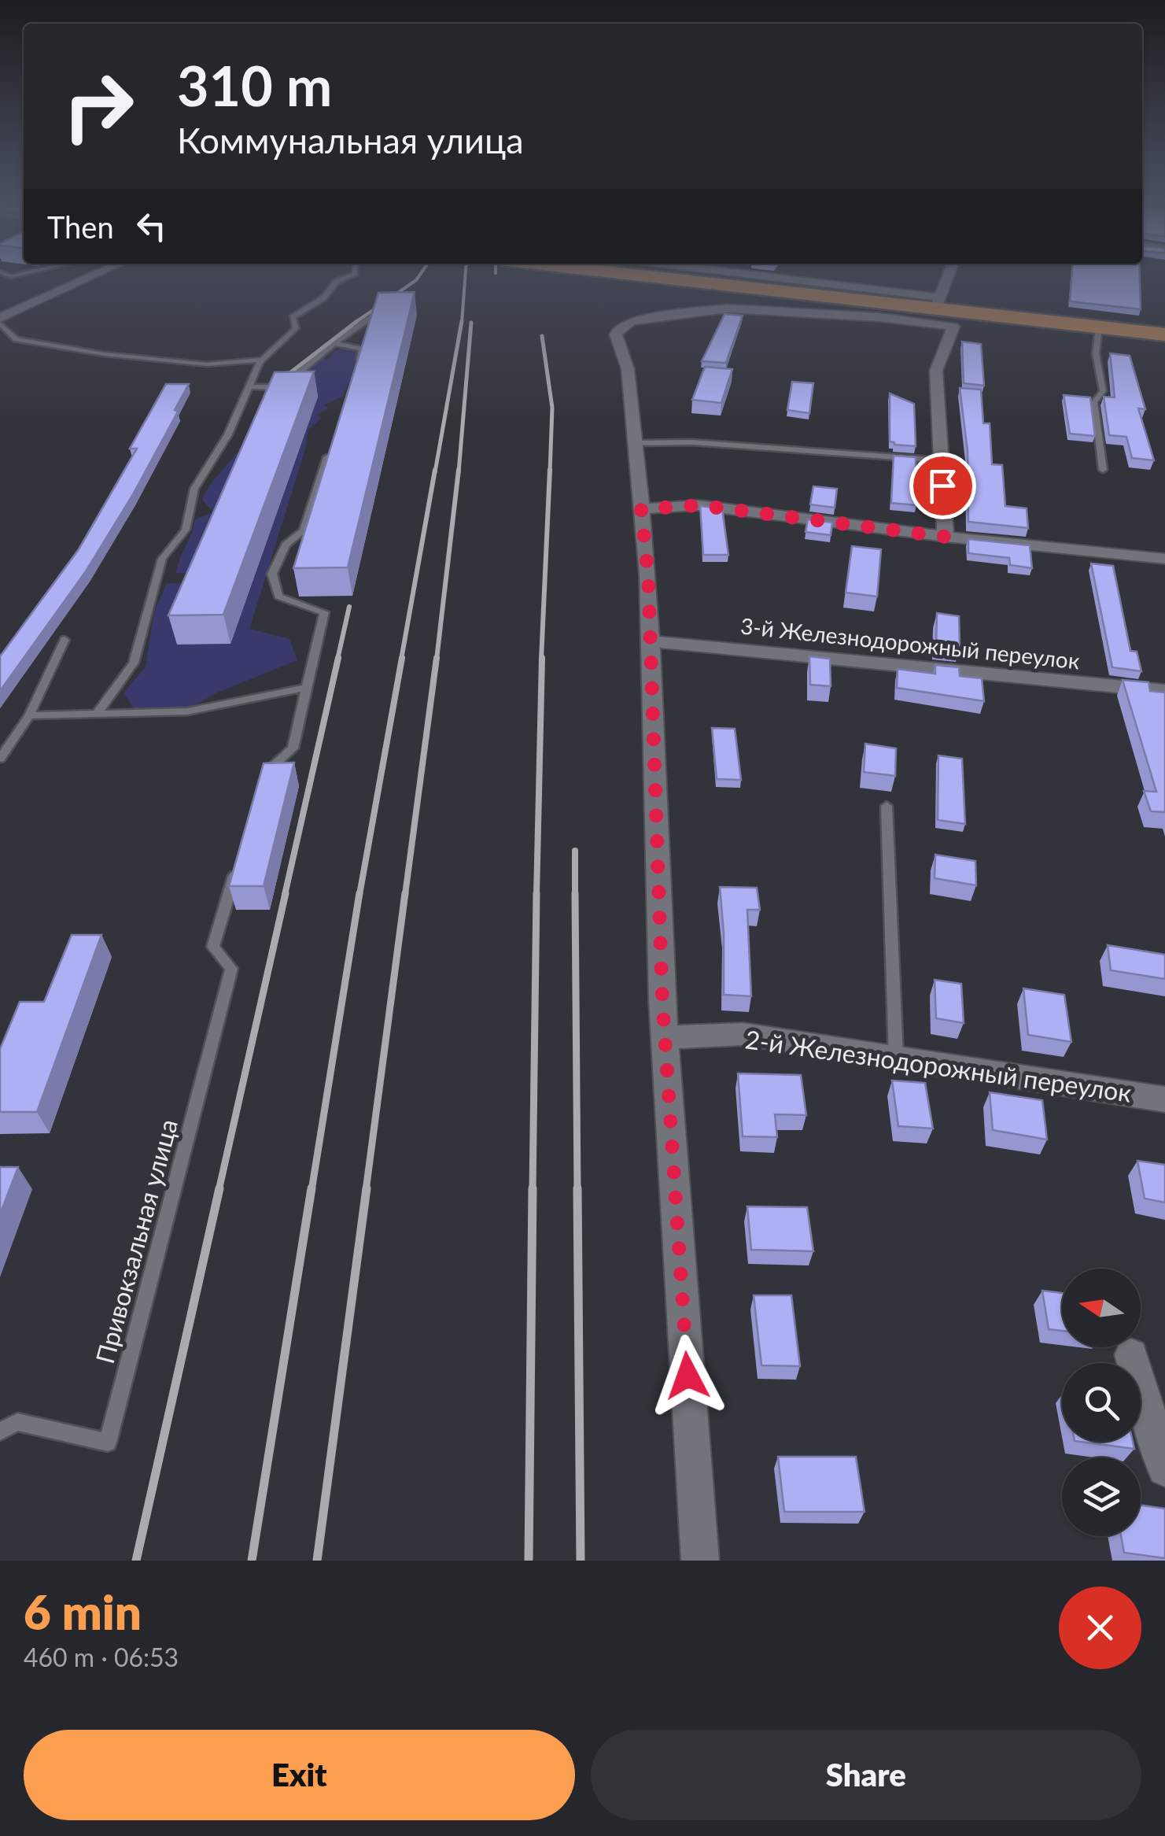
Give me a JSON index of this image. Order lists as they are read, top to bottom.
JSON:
{
  "streets": {
    "street": ["3-й Железнодорожный переулок", "2-й Железнодорожный переулок"],
    "lane": ["Привокзальная улица"]
  },
  "north": "left",
  "page": {
    "turn": ["310 m", "Коммунальная улица"],
    "then": "Then",
    "heading": ["6 min", "460 m · 06:53"],
    "buttons": ["Exit", "Share"]
  }
}
